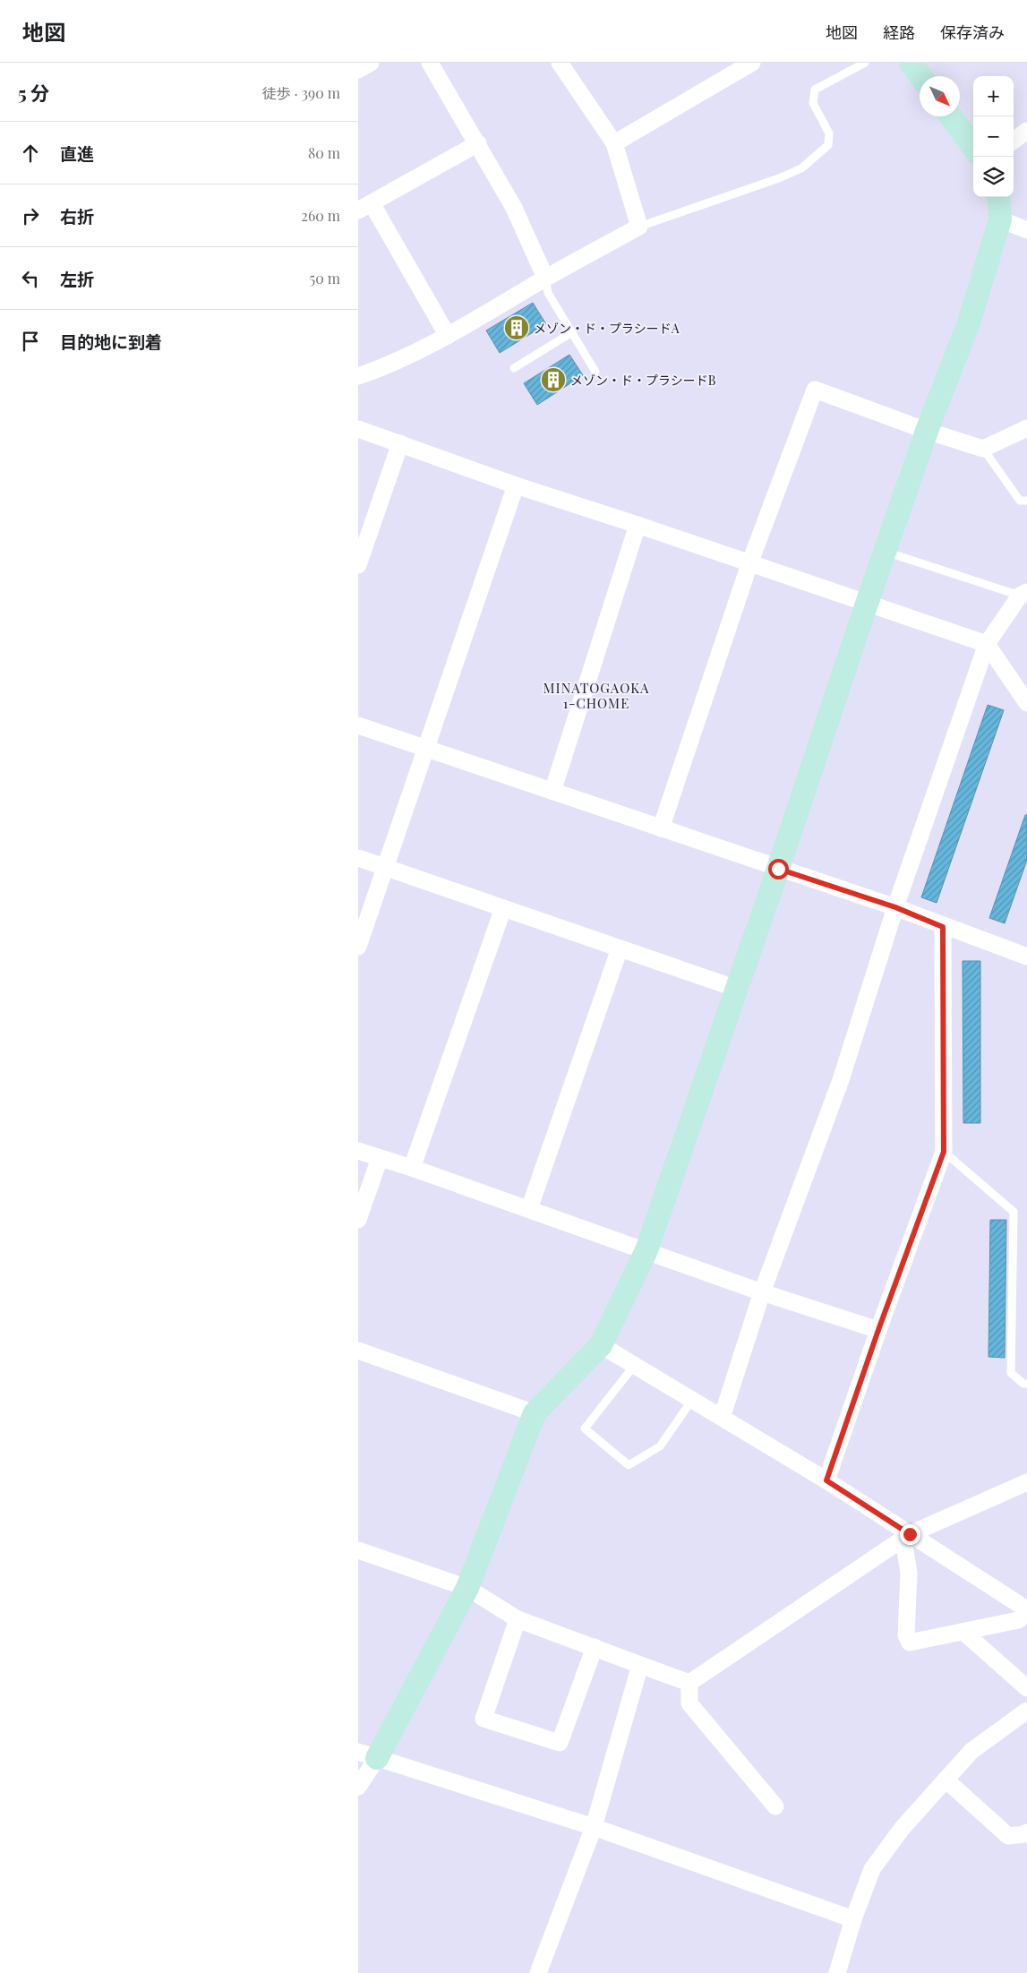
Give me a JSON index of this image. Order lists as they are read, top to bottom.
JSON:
{
  "districts": ["MINATOGAOKA 1-CHOME"],
  "places": {
    "building": ["メゾン・ド・プラシードA", "メゾン・ド・プラシードB"]
  },
  "north": "bottom right",
  "page": {
    "header": "地図",
    "nav": ["地図", "経路", "保存済み"],
    "heading": ["5 分", "徒歩 · 390 m"],
    "map_buttons": ["+", "−"],
    "list": [
      ["直進", "80 m"],
      ["右折", "260 m"],
      ["左折", "50 m"],
      "目的地に到着"
    ]
  }
}
